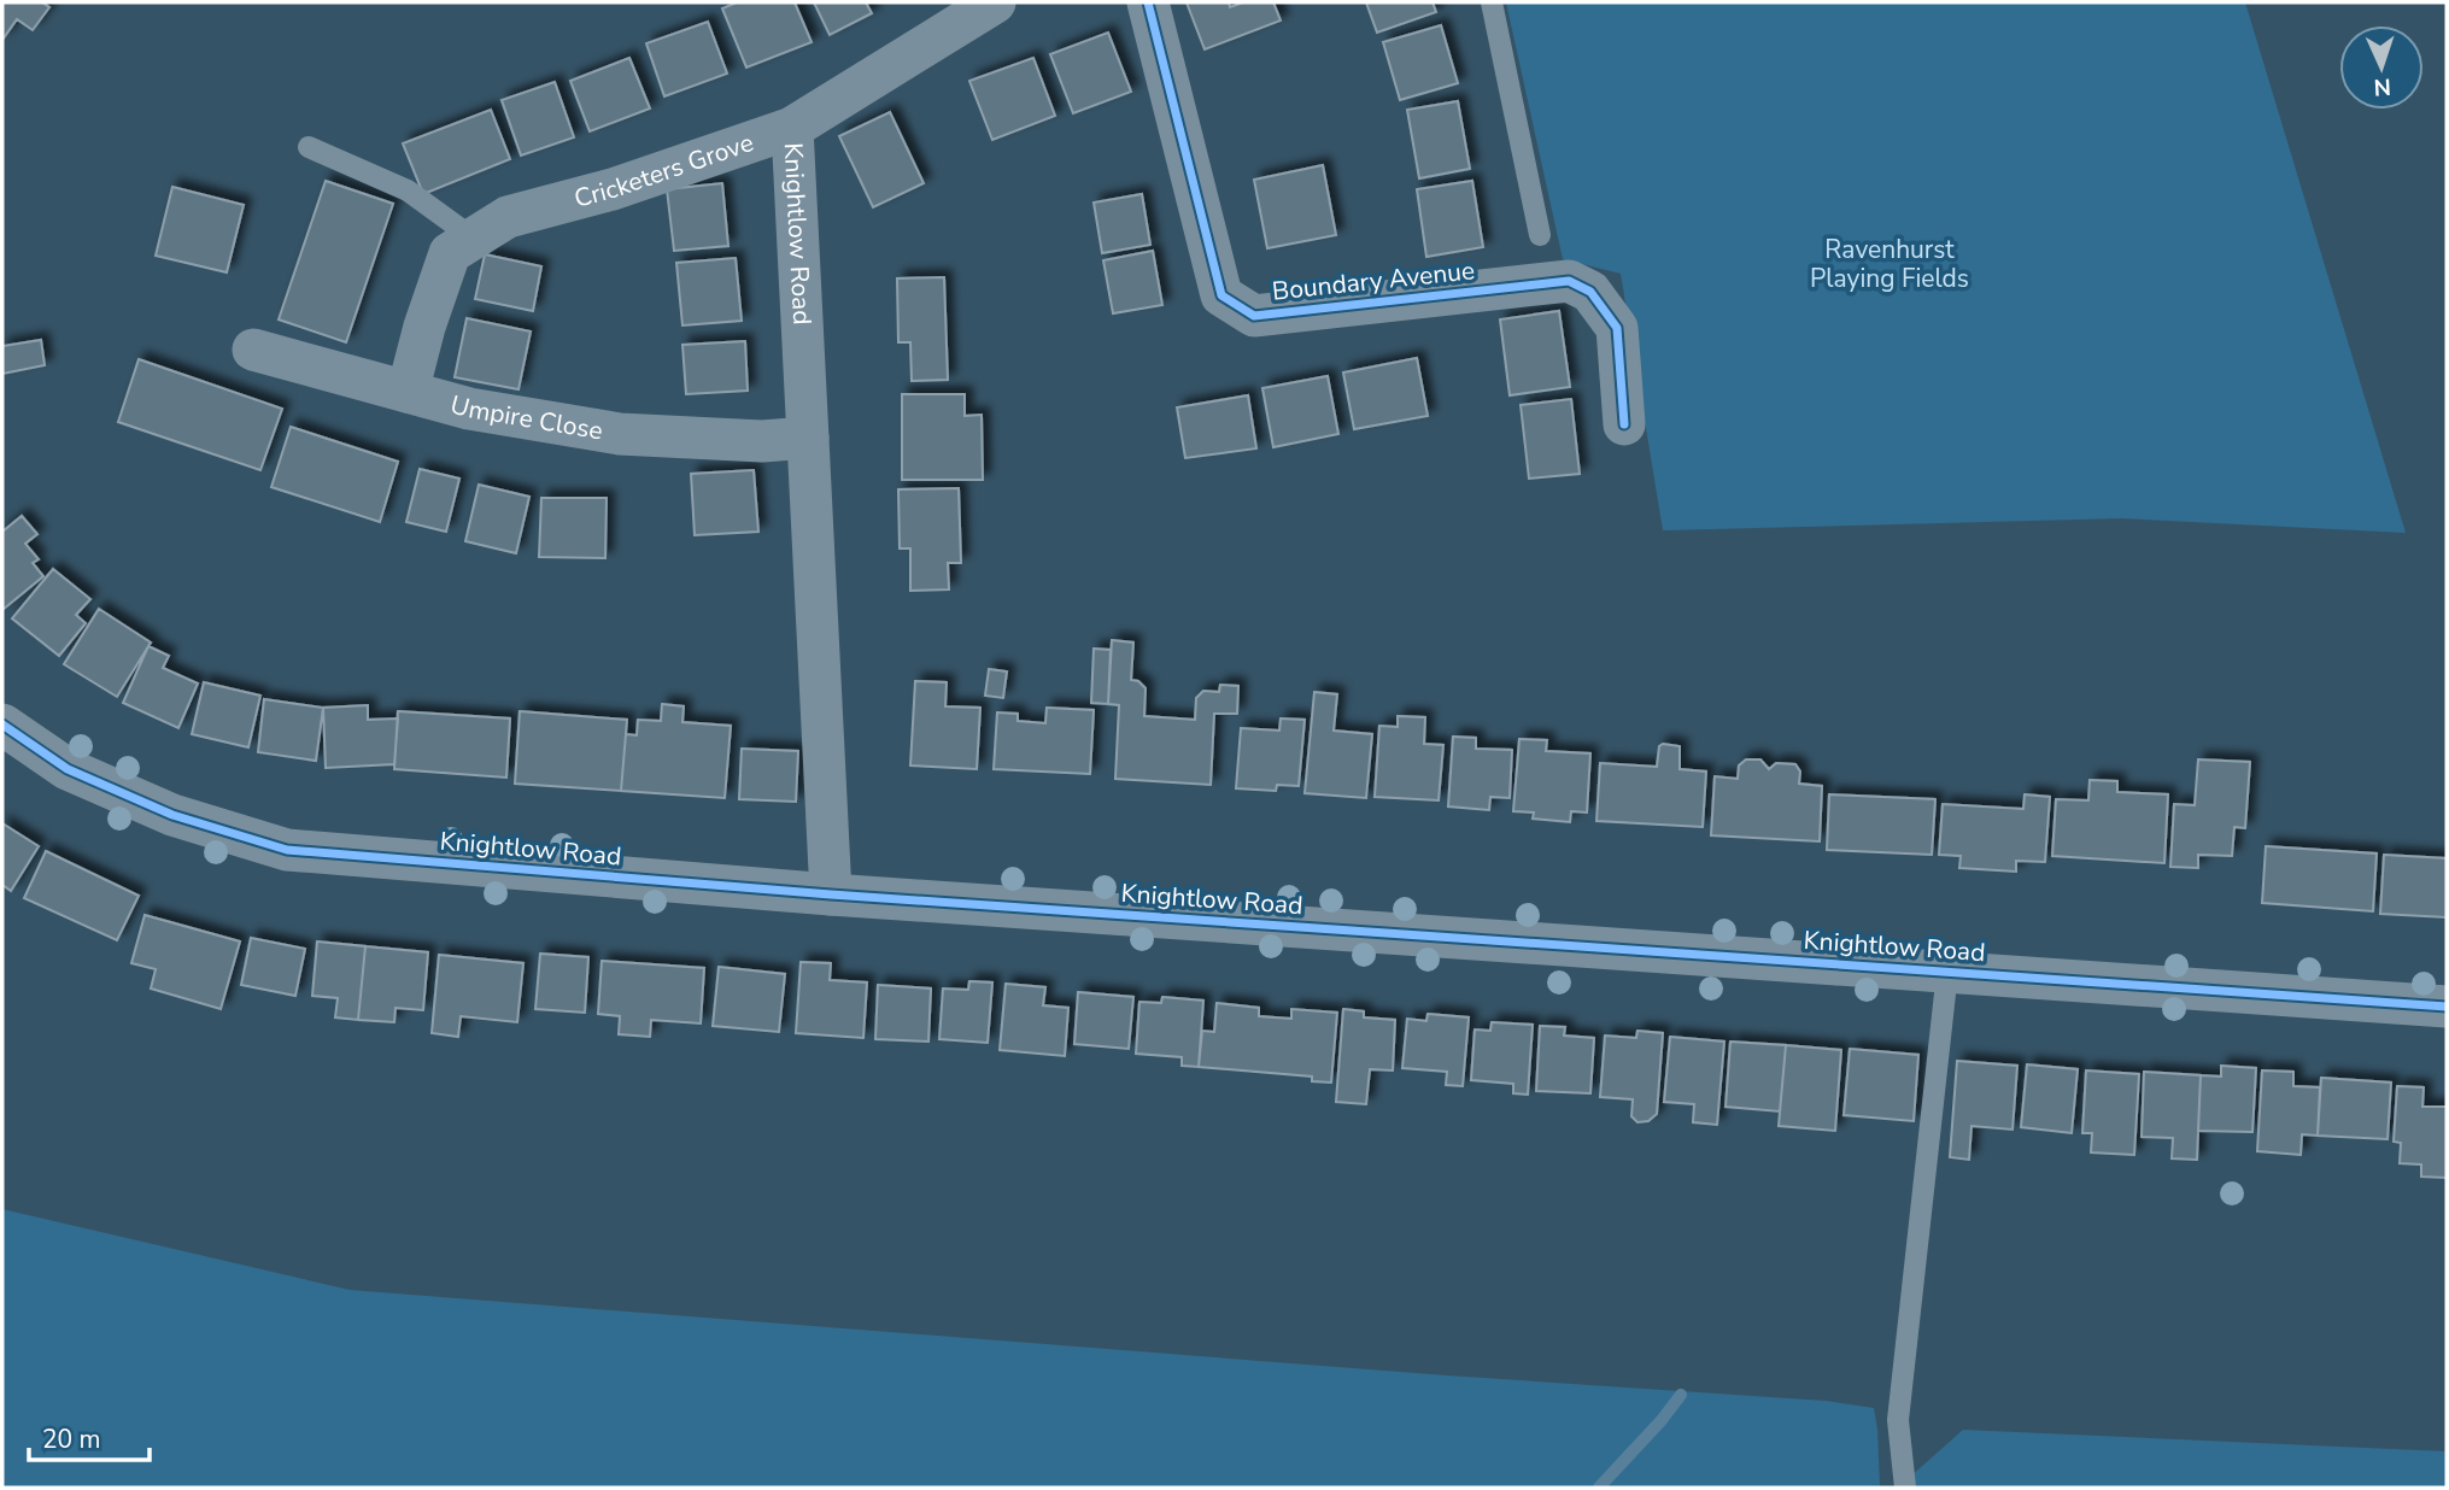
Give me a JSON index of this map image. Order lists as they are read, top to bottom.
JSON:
{
  "streets": {
    "street": [
      "Cricketers Grove",
      "Knightlow Road",
      "Boundary Avenue",
      "Umpire Close"
    ]
  },
  "crossings": [
    ["Cricketers Grove", "Knightlow Road"],
    ["Cricketers Grove", "Umpire Close"],
    ["Knightlow Road", "Umpire Close"]
  ],
  "parks": ["Ravenhurst Playing Fields"],
  "scale_bar": "20 m",
  "north": "bottom"
}
